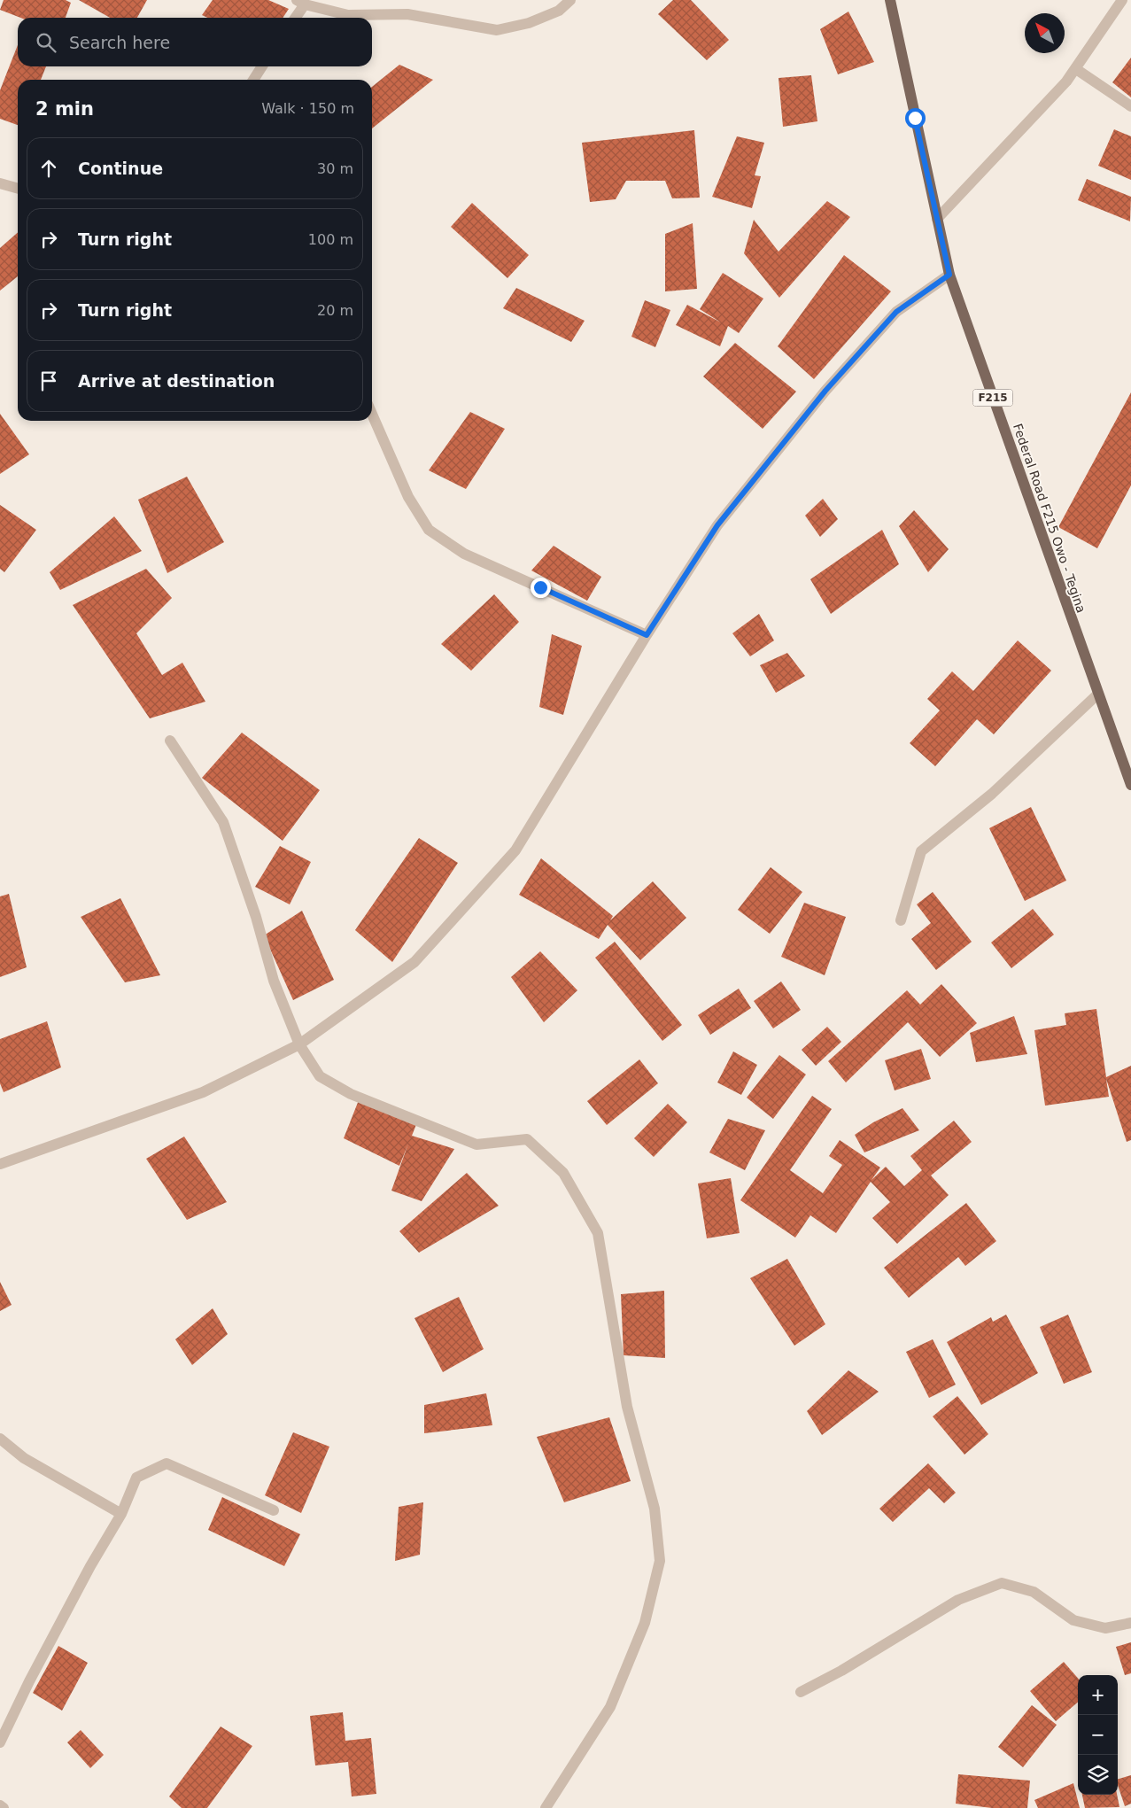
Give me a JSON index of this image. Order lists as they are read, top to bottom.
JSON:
{
  "streets": {
    "main road": ["F215", "Federal Road F215 Owo - Tegina"]
  },
  "north": "top left",
  "page": {
    "search": "Search here",
    "heading": ["2 min", "Walk · 150 m"],
    "list": [
      ["Continue", "30 m"],
      ["Turn right", "100 m"],
      ["Turn right", "20 m"],
      "Arrive at destination"
    ],
    "map_buttons": ["+", "−"]
  }
}
